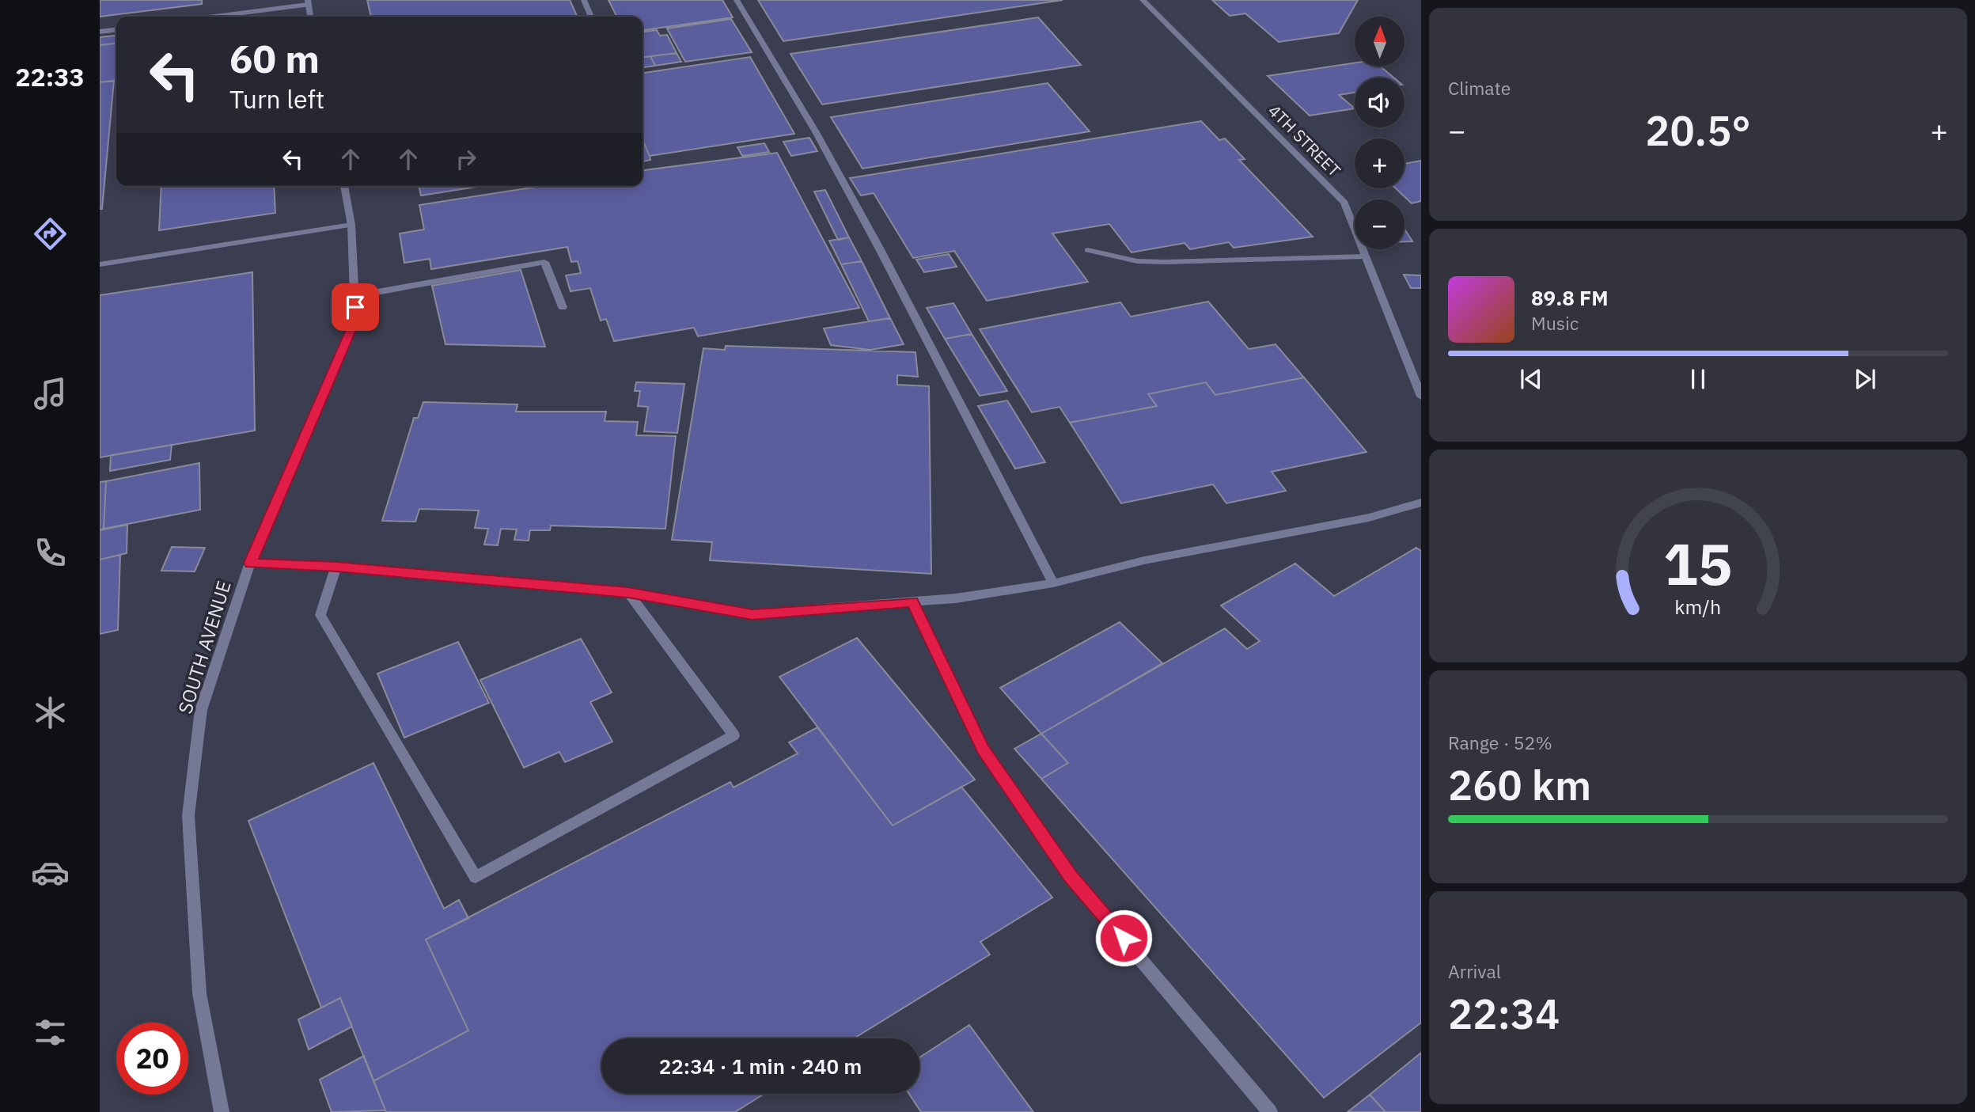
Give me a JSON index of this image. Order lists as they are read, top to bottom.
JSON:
{
  "streets": {
    "street": ["4TH STREET", "SOUTH AVENUE"]
  },
  "north": "top",
  "page": {
    "tabs": "22:33",
    "tile": [
      "Climate",
      ["Range · 52%", "260 km"],
      ["Arrival", "22:34"]
    ],
    "map_buttons": ["+", "−"],
    "turn": ["60 m", "Turn left"],
    "heat": ["−", "20.5°", "+"],
    "song": ["89.8 FM", "Music"],
    "limit": "20",
    "trip": "22:34 · 1 min · 240 m",
    "gauge": ["15", "km/h"]
  }
}
